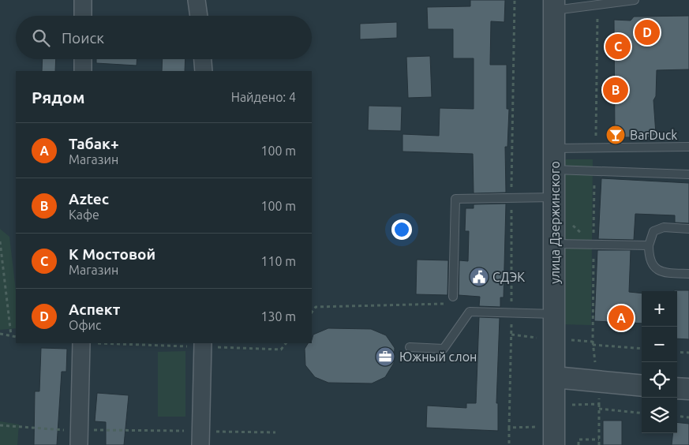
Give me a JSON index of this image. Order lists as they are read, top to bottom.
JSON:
{
  "streets": {
    "street": ["улица Дзержинского"]
  },
  "places": {
    "bar": ["BarDuck"],
    "public building": ["СДЭК"],
    "office": ["Южный слон"]
  },
  "page": {
    "search": "Поиск",
    "pins": [
      "D",
      "C",
      "B",
      "A"
    ],
    "heading": ["Рядом", "Найдено: 4"],
    "list": [
      {
        "mark": "A",
        "name": "Табак+",
        "note": "Магазин",
        "value": "100 m"
      },
      {
        "mark": "B",
        "name": "Aztec",
        "note": "Кафе",
        "value": "100 m"
      },
      {
        "mark": "C",
        "name": "К Мостовой",
        "note": "Магазин",
        "value": "110 m"
      },
      {
        "mark": "D",
        "name": "Аспект",
        "note": "Офис",
        "value": "130 m"
      }
    ],
    "map_buttons": ["+", "−"]
  }
}
